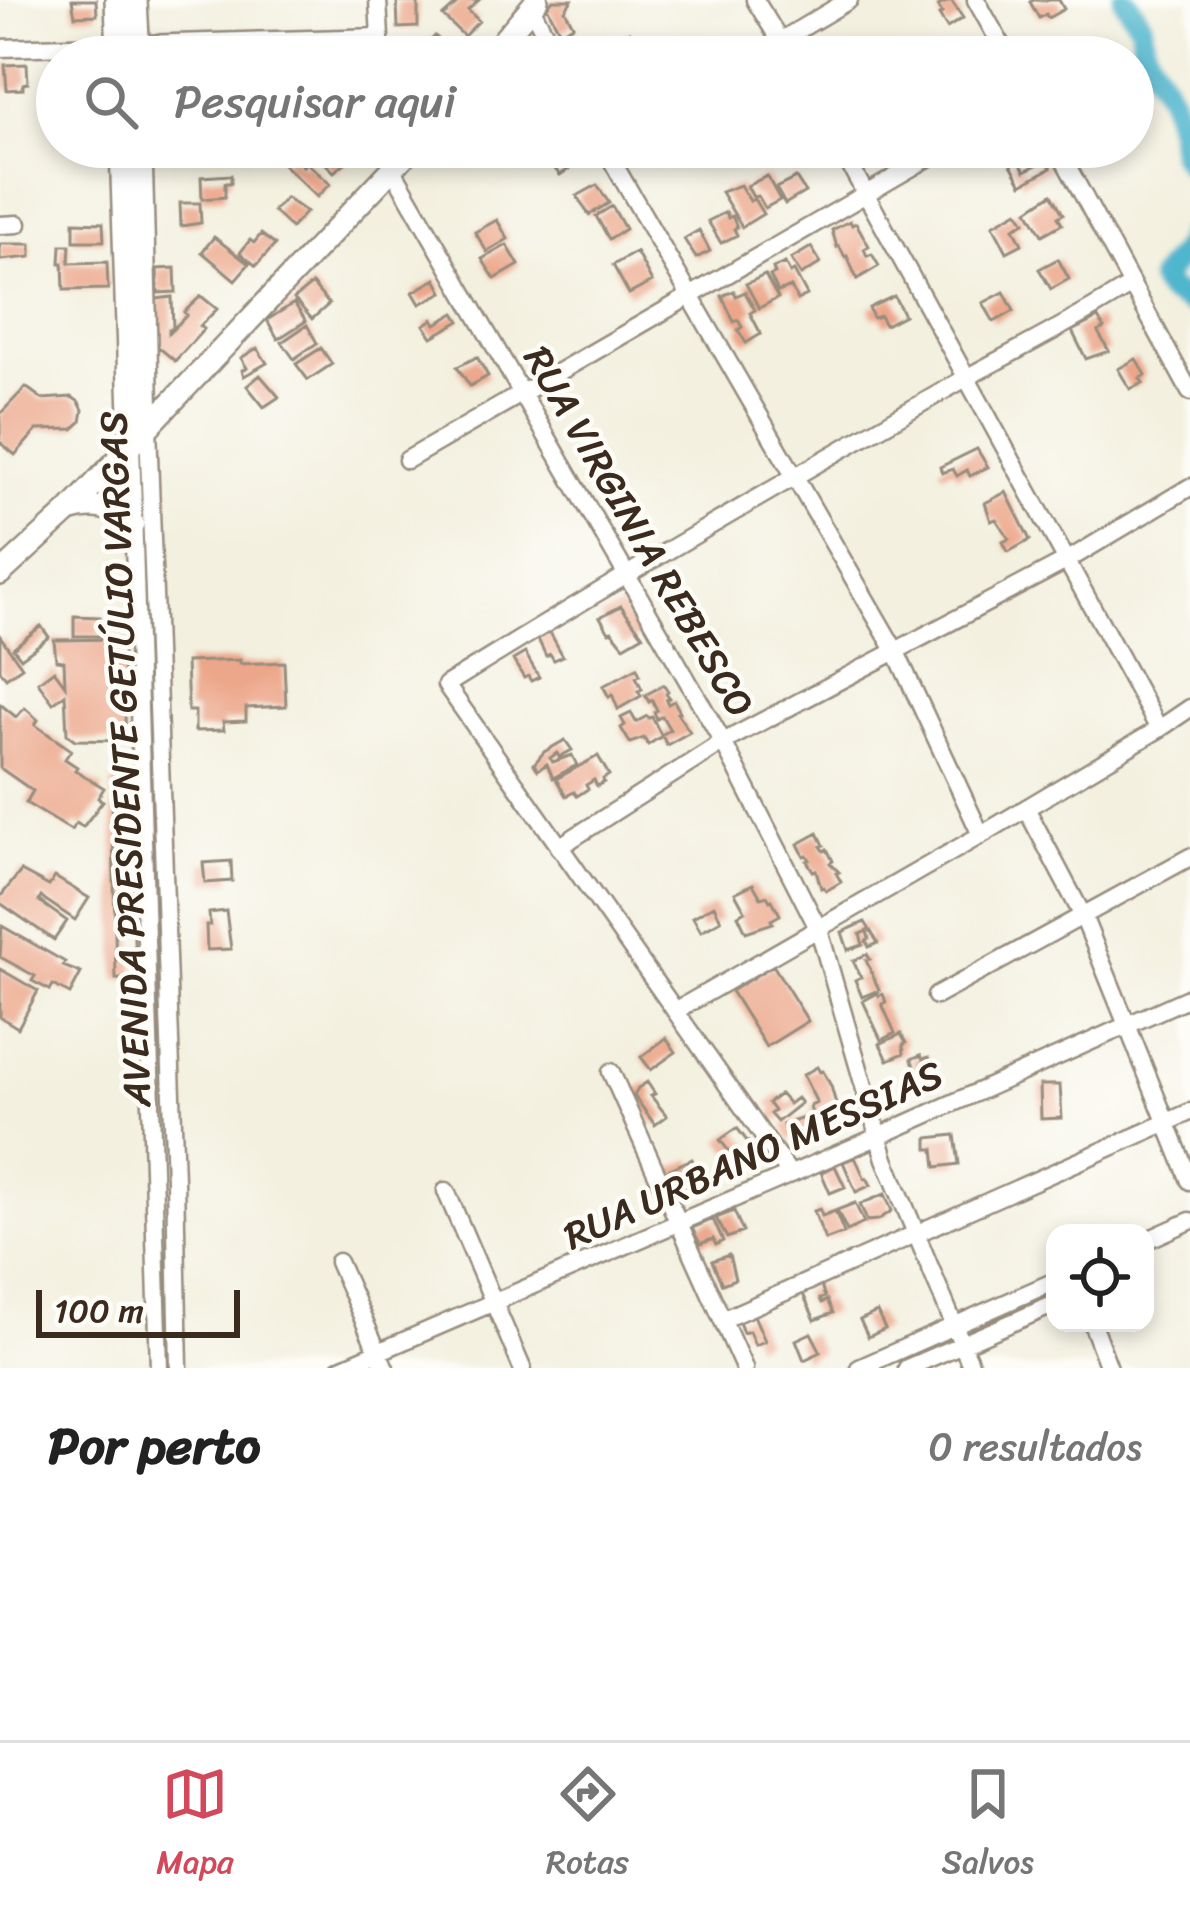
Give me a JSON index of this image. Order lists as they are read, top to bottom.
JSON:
{
  "streets": {
    "main road": ["AVENIDA PRESIDENTE GETÚLIO VARGAS"],
    "street": ["RUA VIRGINIA REBESCO", "RUA URBANO MESSIAS"]
  },
  "crossings": [
    ["RUA VIRGINIA REBESCO", "RUA URBANO MESSIAS"]
  ],
  "scale_bar": "100 m",
  "page": {
    "search": "Pesquisar aqui",
    "scale": "100 m",
    "heading": ["Por perto", "0 resultados"],
    "nav": ["Mapa", "Rotas", "Salvos"]
  }
}
